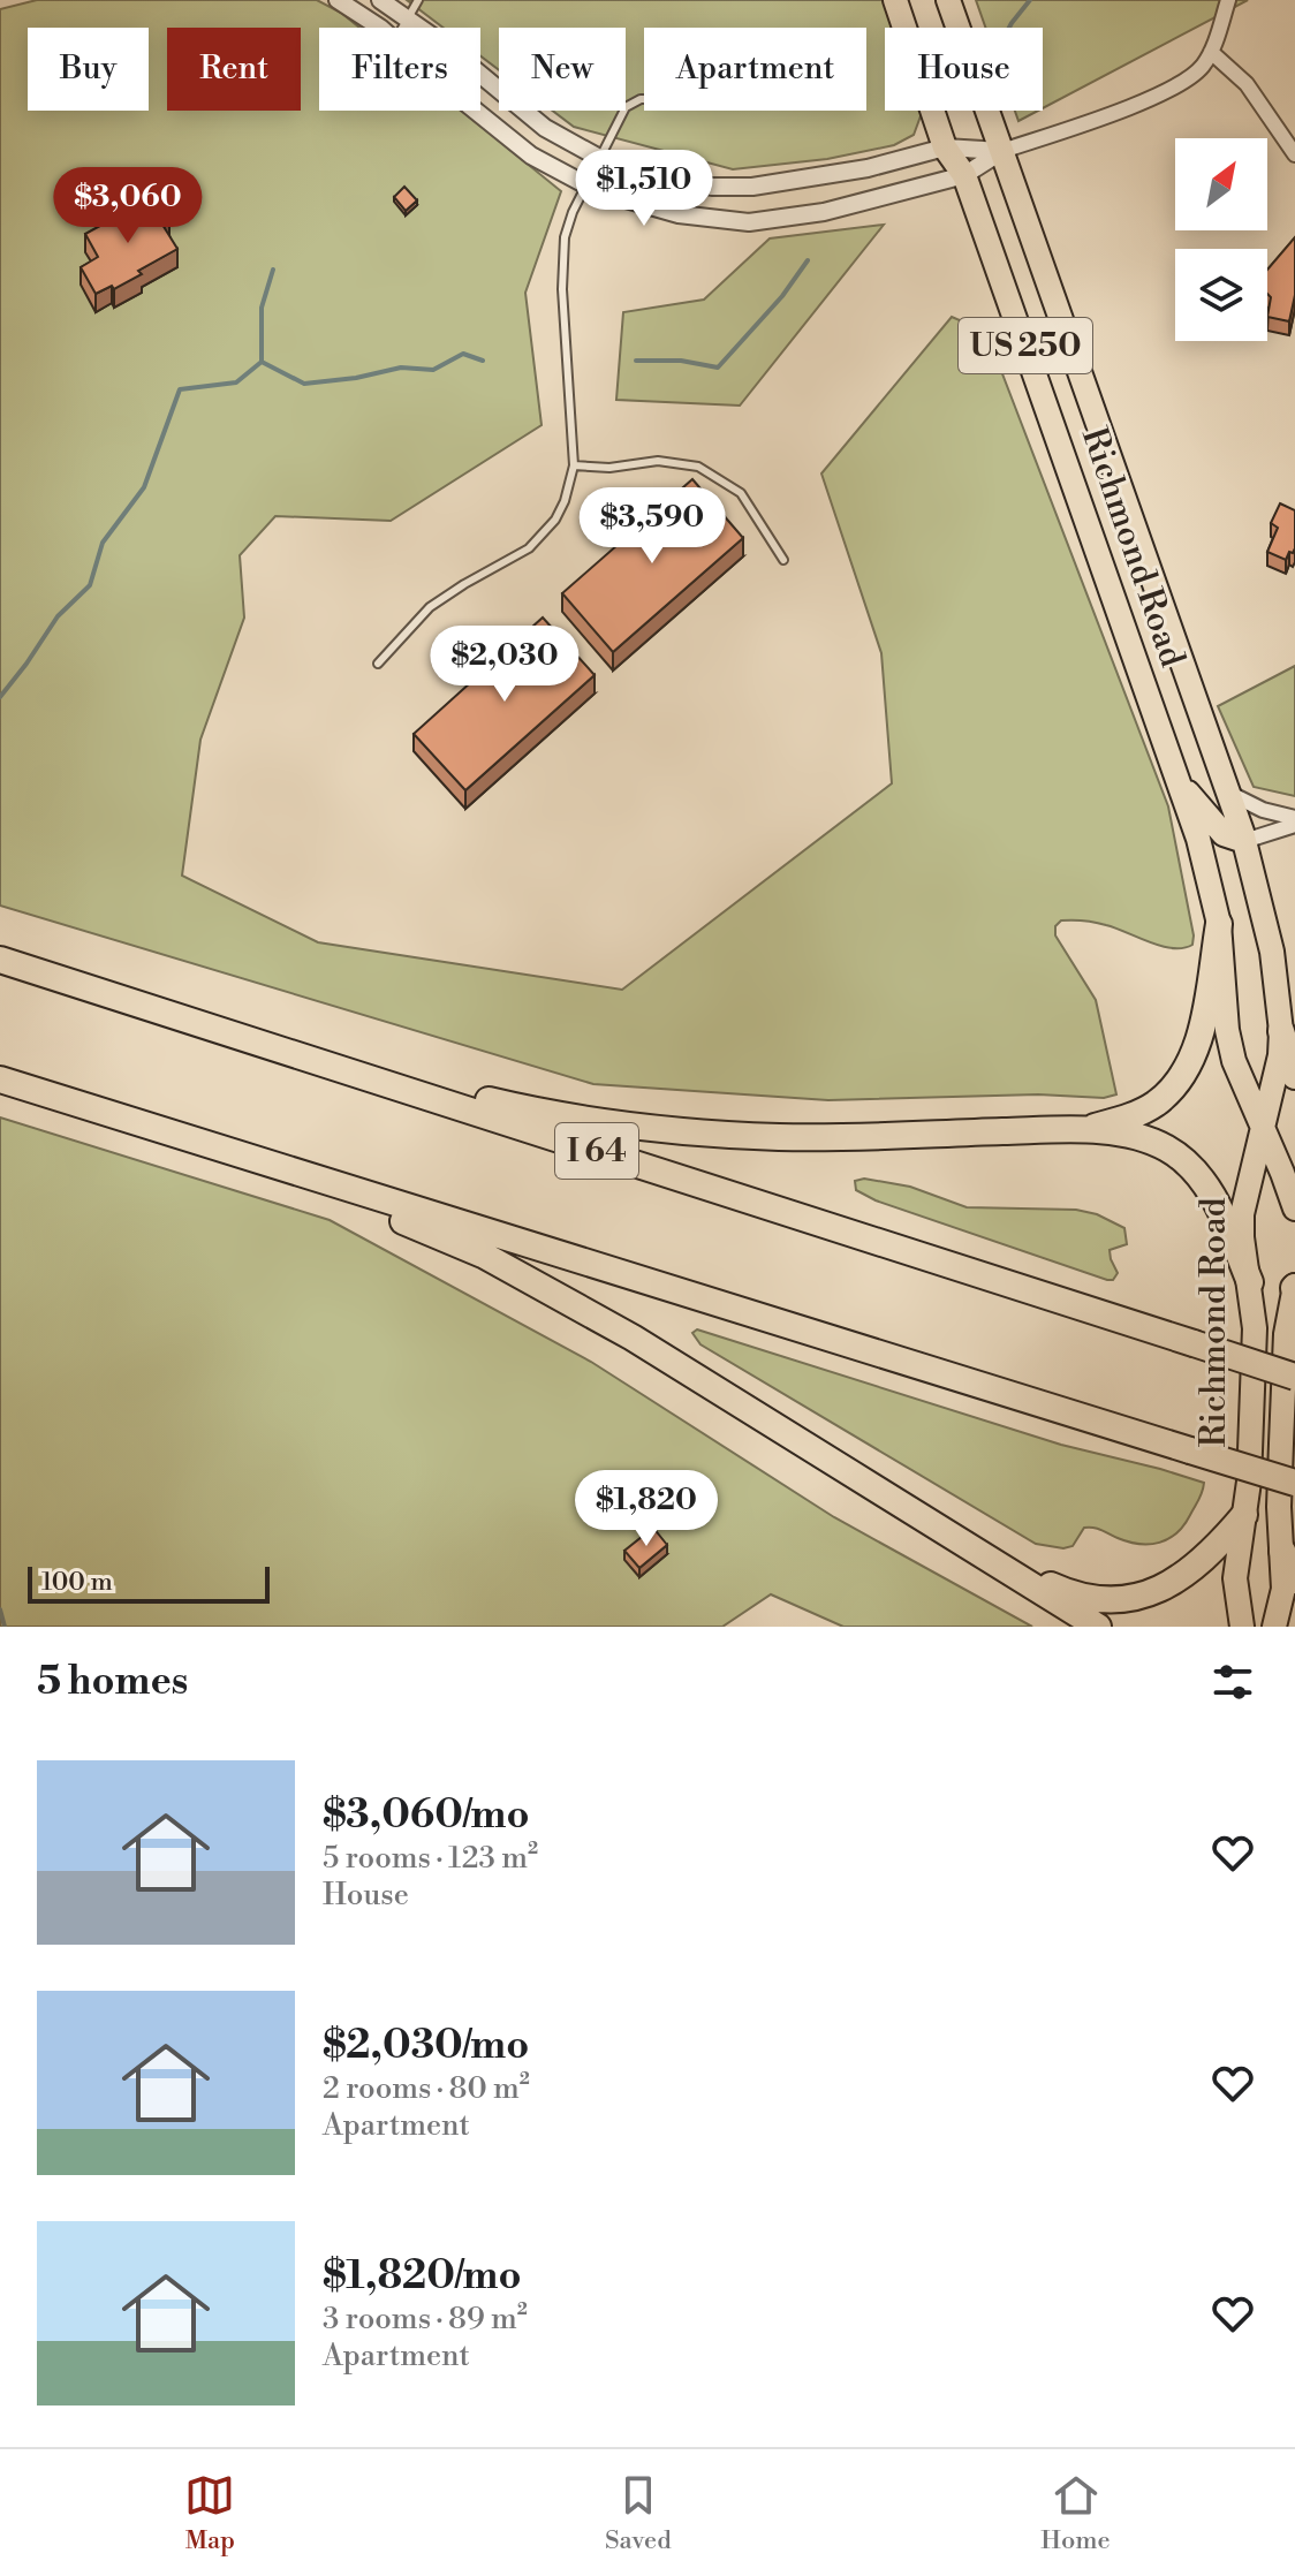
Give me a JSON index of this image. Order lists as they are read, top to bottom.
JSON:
{
  "streets": {
    "highway": ["US 250", "Richmond Road", "I 64"]
  },
  "scale_bar": "100 m",
  "north": "top right",
  "page": {
    "chip": [
      "Buy",
      "Rent",
      "Filters",
      "New",
      "Apartment",
      "House"
    ],
    "price": [
      "$1,510",
      "$3,060",
      "$3,590",
      "$2,030",
      "$1,820"
    ],
    "scale": "100 m",
    "heading": "5 homes",
    "list": [
      {
        "name": "$3,060/mo",
        "note": "5 rooms · 123 m² · House"
      },
      {
        "name": "$2,030/mo",
        "note": "2 rooms · 80 m² · Apartment"
      },
      {
        "name": "$1,820/mo",
        "note": "3 rooms · 89 m² · Apartment"
      }
    ],
    "tabs": ["Map", "Saved", "Home"]
  }
}
